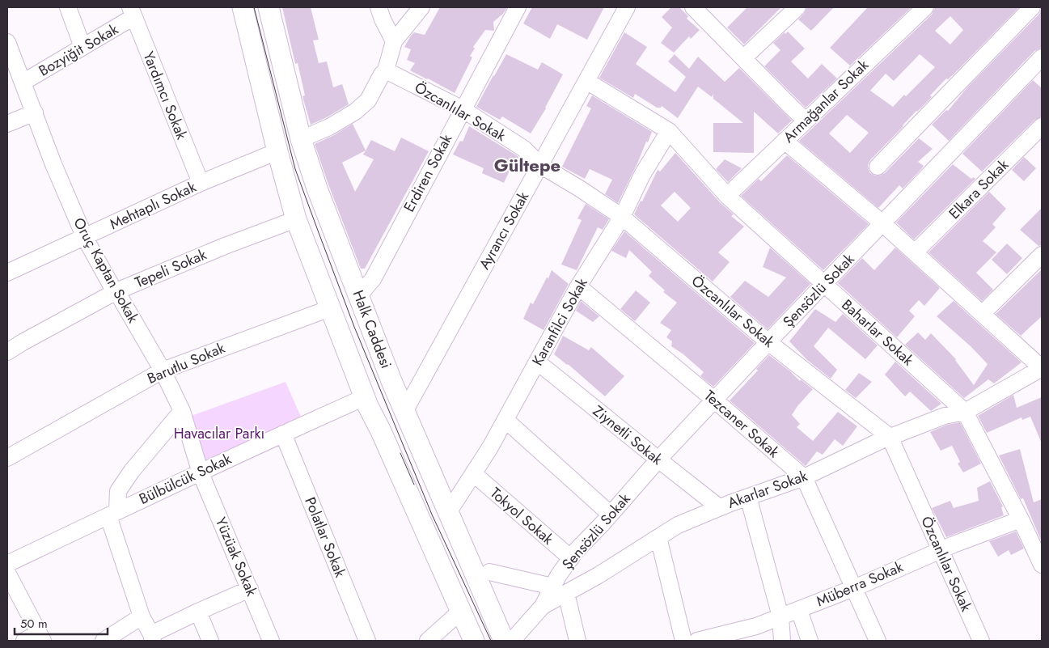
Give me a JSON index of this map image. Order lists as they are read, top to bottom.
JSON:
{
  "streets": {
    "main road": ["Halk Caddesi"],
    "street": [
      "Bozyiğit Sokak",
      "Yardımcı Sokak",
      "Armağanlar Sokak",
      "Özcanlılar Sokak",
      "Erdiren Sokak",
      "Elkara Sokak",
      "Mehtaplı Sokak",
      "Ayrancı Sokak",
      "Tepeli Sokak",
      "Oruç Kaptan Sokak",
      "Şensözlü Sokak",
      "Karanfilci Sokak",
      "Baharlar Sokak",
      "Barutlu Sokak",
      "Tezcaner Sokak",
      "Ziynetli Sokak",
      "Bülbülcük Sokak",
      "Akarlar Sokak",
      "Tokyol Sokak",
      "Polatlar Sokak",
      "Yüzüak Sokak",
      "Müberra Sokak"
    ]
  },
  "crossings": [
    ["Bozyiğit Sokak", "Yardımcı Sokak"],
    ["Bozyiğit Sokak", "Oruç Kaptan Sokak"],
    ["Yardımcı Sokak", "Mehtaplı Sokak"],
    ["Armağanlar Sokak", "Baharlar Sokak"],
    ["Özcanlılar Sokak", "Erdiren Sokak"],
    ["Özcanlılar Sokak", "Ayrancı Sokak"],
    ["Özcanlılar Sokak", "Şensözlü Sokak"],
    ["Özcanlılar Sokak", "Karanfilci Sokak"],
    ["Özcanlılar Sokak", "Akarlar Sokak"],
    ["Özcanlılar Sokak", "Müberra Sokak"],
    ["Erdiren Sokak", "Halk Caddesi"],
    ["Mehtaplı Sokak", "Oruç Kaptan Sokak"],
    ["Ayrancı Sokak", "Halk Caddesi"],
    ["Ayrancı Sokak", "Baharlar Sokak"],
    ["Tepeli Sokak", "Oruç Kaptan Sokak"],
    ["Oruç Kaptan Sokak", "Barutlu Sokak"],
    ["Oruç Kaptan Sokak", "Bülbülcük Sokak"],
    ["Oruç Kaptan Sokak", "Yüzüak Sokak"],
    ["Şensözlü Sokak", "Baharlar Sokak"],
    ["Şensözlü Sokak", "Tezcaner Sokak"],
    ["Şensözlü Sokak", "Ziynetli Sokak"],
    ["Şensözlü Sokak", "Akarlar Sokak"],
    ["Şensözlü Sokak", "Tokyol Sokak"],
    ["Karanfilci Sokak", "Halk Caddesi"],
    ["Karanfilci Sokak", "Baharlar Sokak"],
    ["Karanfilci Sokak", "Tezcaner Sokak"],
    ["Karanfilci Sokak", "Ziynetli Sokak"],
    ["Karanfilci Sokak", "Tokyol Sokak"],
    ["Baharlar Sokak", "Akarlar Sokak"],
    ["Baharlar Sokak", "Müberra Sokak"],
    ["Tezcaner Sokak", "Akarlar Sokak"],
    ["Tezcaner Sokak", "Müberra Sokak"],
    ["Ziynetli Sokak", "Akarlar Sokak"],
    ["Bülbülcük Sokak", "Polatlar Sokak"],
    ["Bülbülcük Sokak", "Yüzüak Sokak"]
  ],
  "districts": ["Gültepe"],
  "parks": ["Havacılar Parkı"],
  "scale_bar": "50 m"
}
